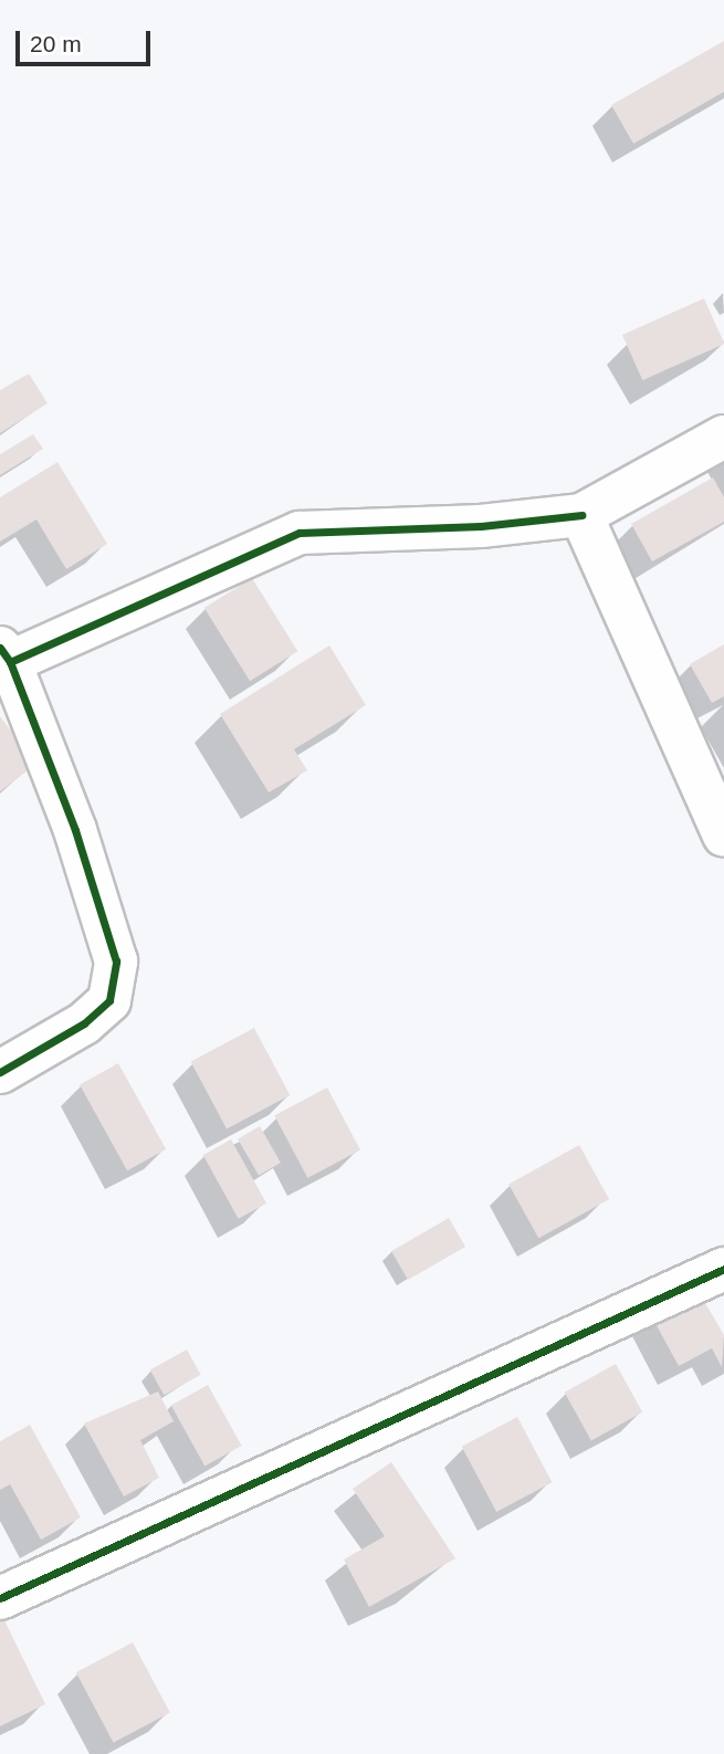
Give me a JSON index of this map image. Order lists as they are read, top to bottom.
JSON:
{
  "scale_bar": "20 m"
}
